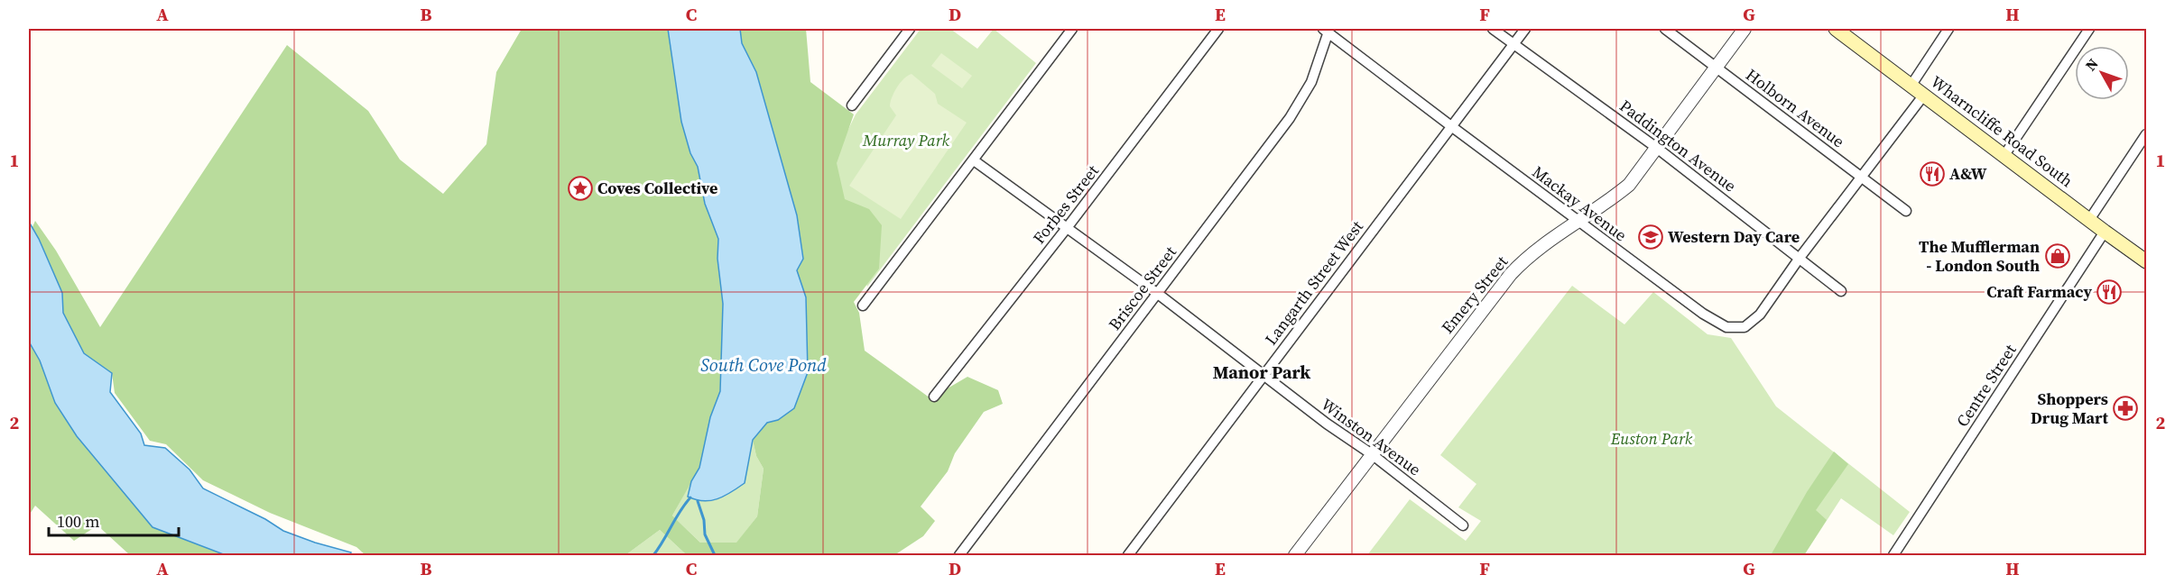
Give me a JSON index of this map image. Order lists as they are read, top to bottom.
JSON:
{
  "streets": {
    "main road": ["Wharncliffe Road South"],
    "street": [
      "Holborn Avenue",
      "Paddington Avenue",
      "Mackay Avenue",
      "Forbes Street",
      "Langarth Street West",
      "Briscoe Street",
      "Emery Street",
      "Centre Street",
      "Winston Avenue"
    ]
  },
  "crossings": [
    ["Holborn Avenue", "Mackay Avenue"],
    ["Holborn Avenue", "Emery Street"],
    ["Wharncliffe Road South", "Mackay Avenue"],
    ["Wharncliffe Road South", "Centre Street"],
    ["Paddington Avenue", "Mackay Avenue"],
    ["Paddington Avenue", "Langarth Street West"],
    ["Paddington Avenue", "Emery Street"],
    ["Mackay Avenue", "Langarth Street West"],
    ["Mackay Avenue", "Briscoe Street"],
    ["Mackay Avenue", "Emery Street"],
    ["Forbes Street", "Winston Avenue"],
    ["Langarth Street West", "Winston Avenue"],
    ["Briscoe Street", "Winston Avenue"],
    ["Emery Street", "Winston Avenue"]
  ],
  "districts": ["Manor Park"],
  "water": ["South Cove Pond"],
  "parks": ["Murray Park", "Euston Park"],
  "places": {
    "restaurant": ["A&W", "Craft Farmacy"],
    "place": ["Coves Collective"],
    "school or university": ["Western Day Care"],
    "shop": ["The Mufflerman - London South"],
    "pharmacy": ["Shoppers Drug Mart"]
  },
  "scale_bar": "100 m",
  "north": "top left",
  "grid": {
    "columns": [
      "A",
      "B",
      "C",
      "D",
      "E",
      "F",
      "G",
      "H"
    ],
    "rows": ["1", "2"]
  }
}
